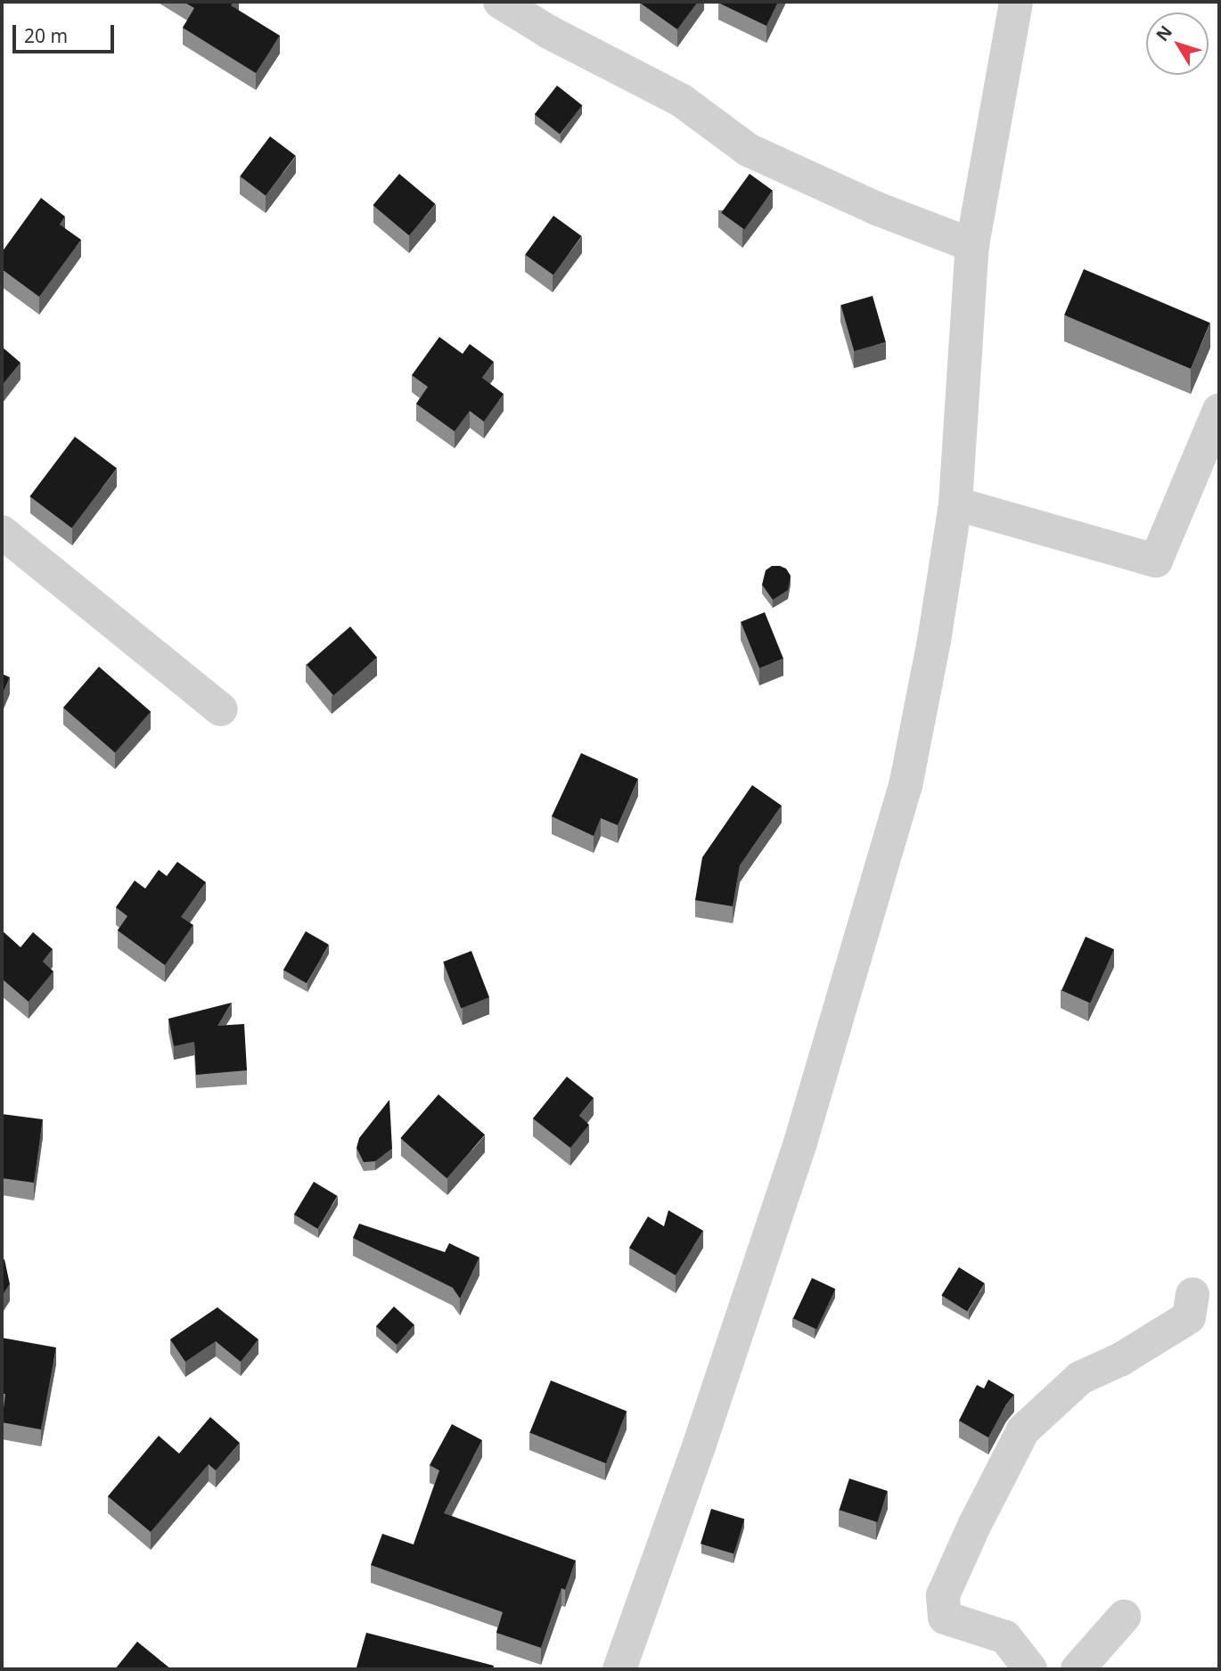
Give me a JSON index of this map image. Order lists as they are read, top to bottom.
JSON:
{
  "scale_bar": "20 m",
  "north": "top left"
}
